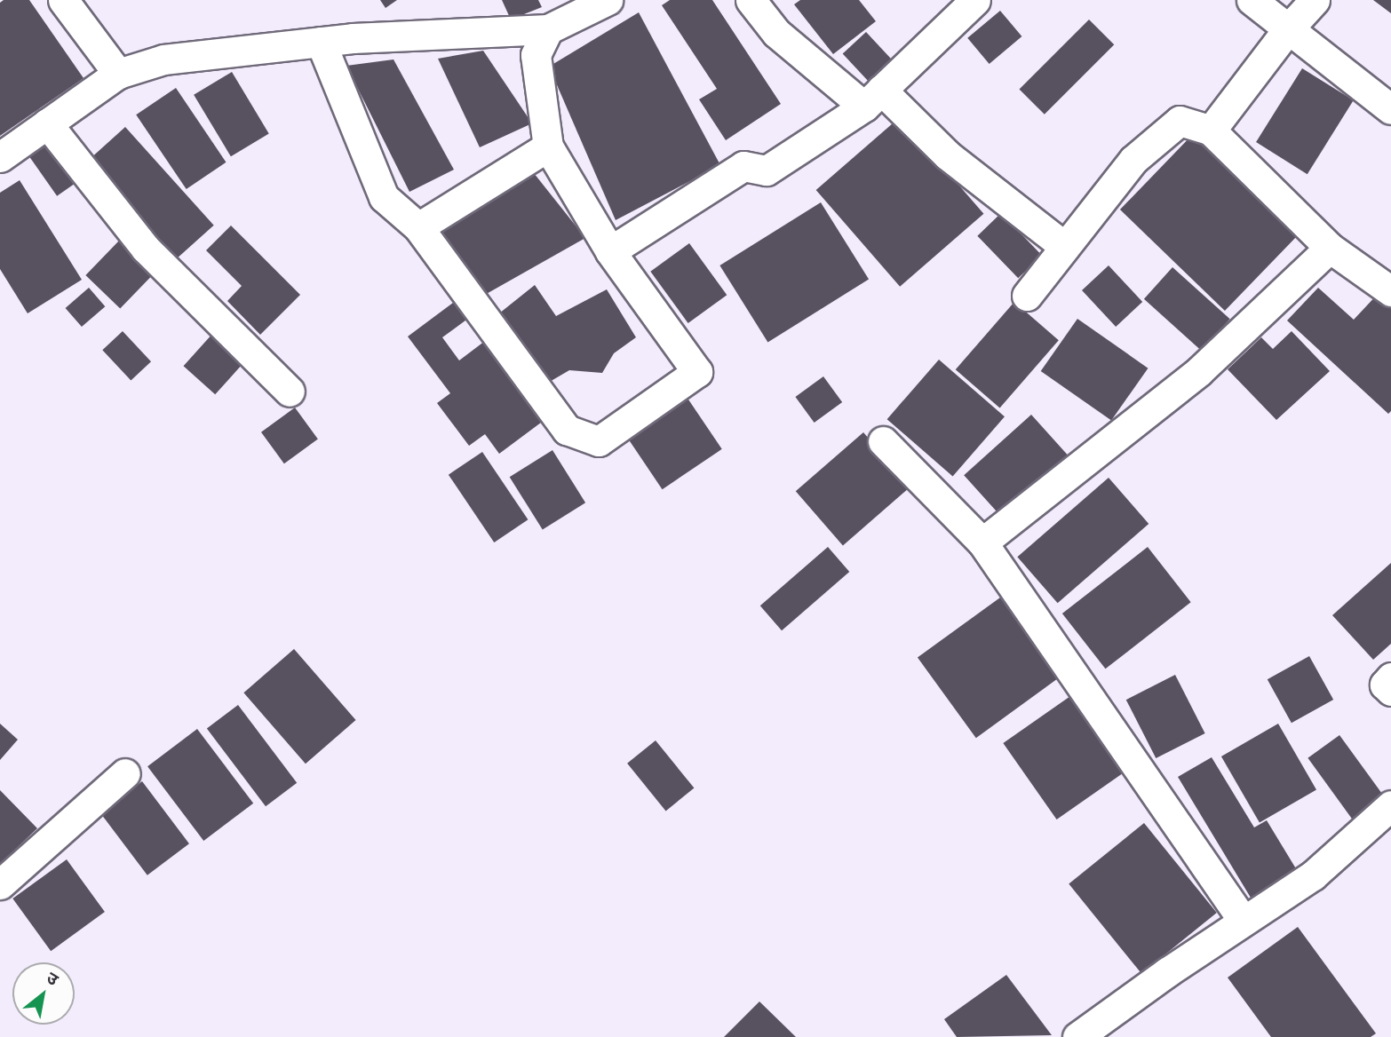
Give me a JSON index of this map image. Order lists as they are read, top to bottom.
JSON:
{
  "north": "top right"
}
